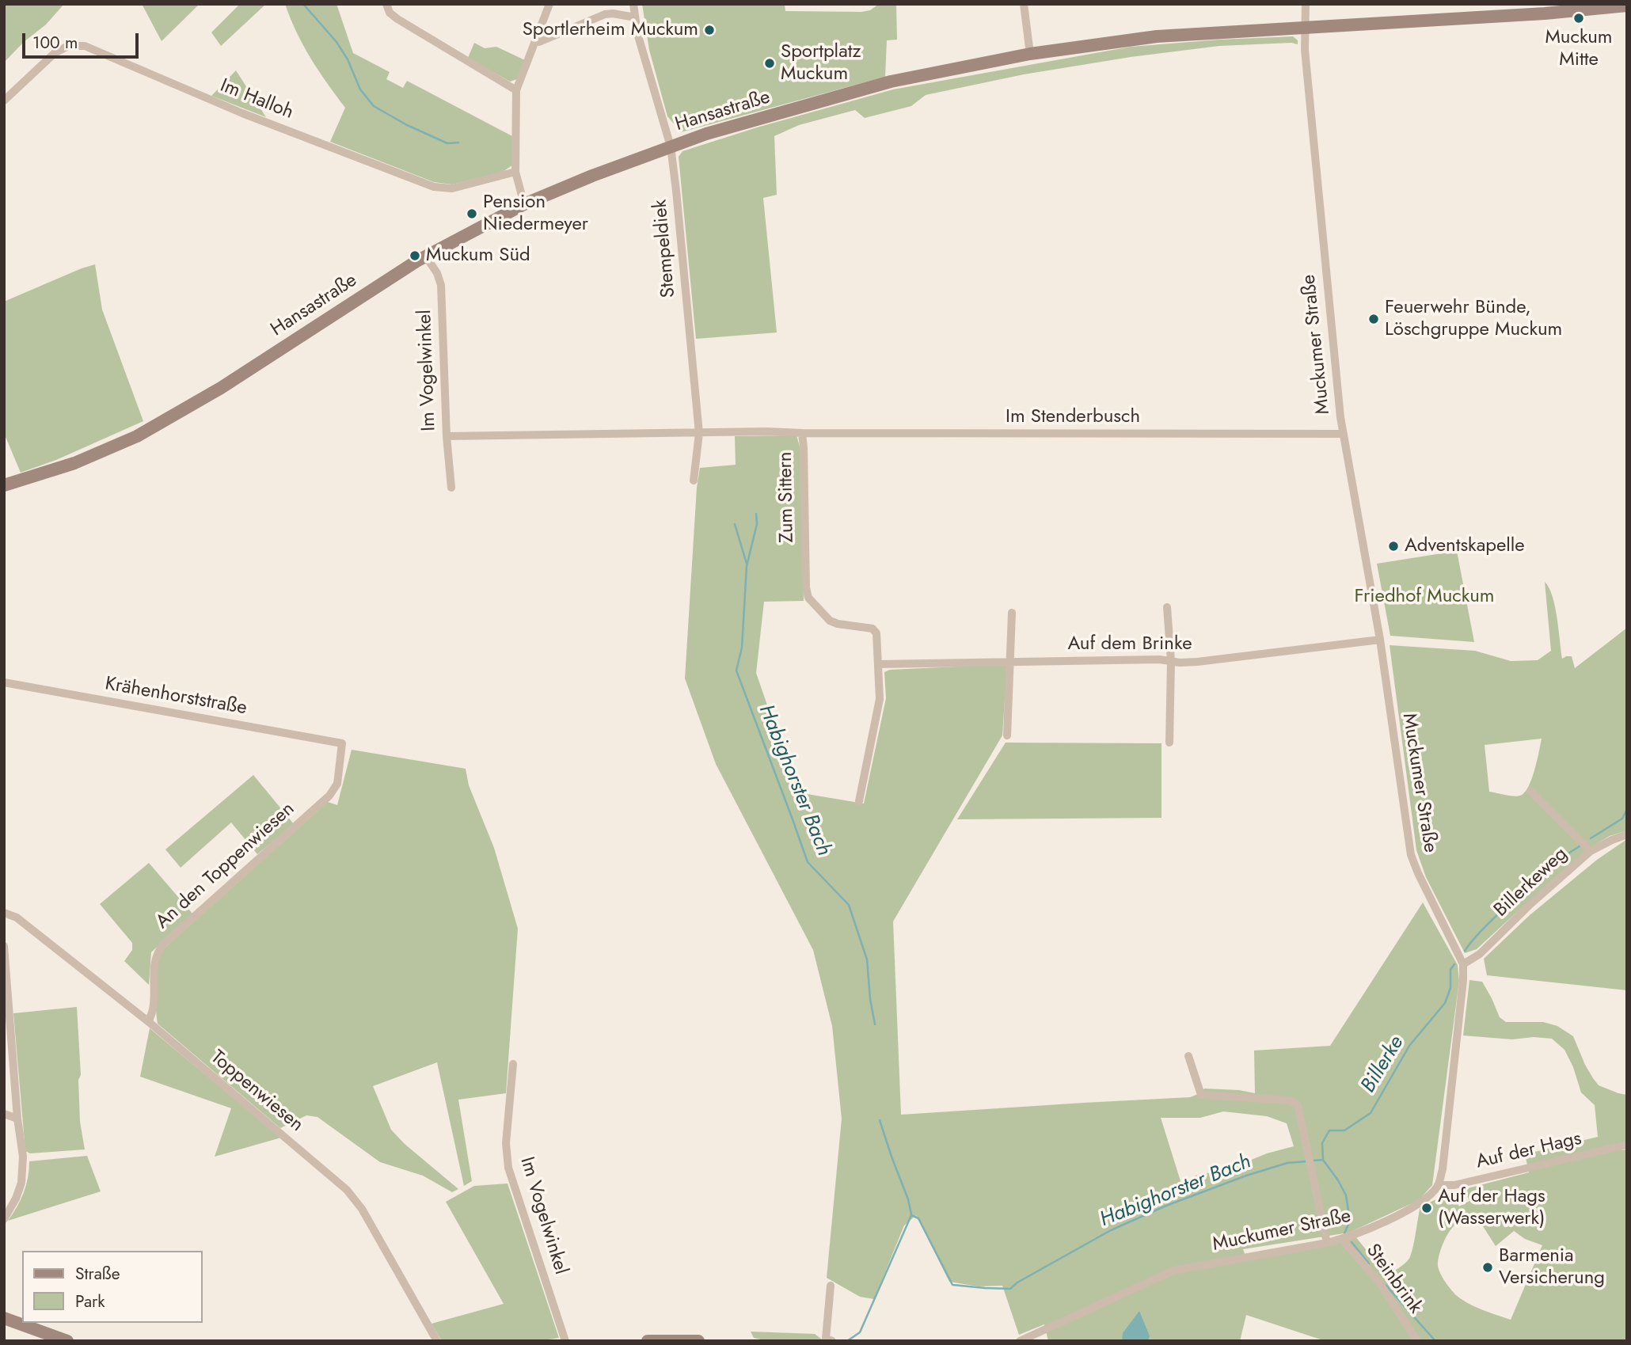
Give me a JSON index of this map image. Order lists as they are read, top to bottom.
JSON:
{
  "streets": {
    "main road": ["Hansastraße"],
    "street": [
      "Im Halloh",
      "Stempeldiek",
      "Muckumer Straße",
      "Im Vogelwinkel",
      "Im Stenderbusch",
      "Zum Sittern",
      "Auf dem Brinke",
      "Krähenhorststraße",
      "An den Toppenwiesen",
      "Billerkeweg",
      "Toppenwiesen",
      "Auf der Hags",
      "Steinbrink"
    ]
  },
  "crossings": [
    ["Hansastraße", "Stempeldiek"],
    ["Hansastraße", "Muckumer Straße"],
    ["Hansastraße", "Im Vogelwinkel"],
    ["Stempeldiek", "Zum Sittern"],
    ["Muckumer Straße", "Im Stenderbusch"],
    ["Muckumer Straße", "Auf dem Brinke"],
    ["Muckumer Straße", "Billerkeweg"],
    ["Muckumer Straße", "Auf der Hags"],
    ["Muckumer Straße", "Steinbrink"],
    ["Im Vogelwinkel", "Zum Sittern"],
    ["Im Stenderbusch", "Zum Sittern"],
    ["Zum Sittern", "Auf dem Brinke"],
    ["Krähenhorststraße", "An den Toppenwiesen"],
    ["An den Toppenwiesen", "Toppenwiesen"]
  ],
  "water": ["Habighorster Bach", "Billerke"],
  "parks": ["Friedhof Muckum"],
  "places": [
    "Muckum Mitte",
    "Sportlerheim Muckum",
    "Sportplatz Muckum",
    "Pension Niedermeyer",
    "Muckum Süd",
    "Feuerwehr Bünde, Löschgruppe Muckum",
    "Adventskapelle",
    "Auf der Hags (Wasserwerk)",
    "Barmenia Versicherung"
  ],
  "legend": ["Straße", "Park"],
  "scale_bar": "100 m"
}
